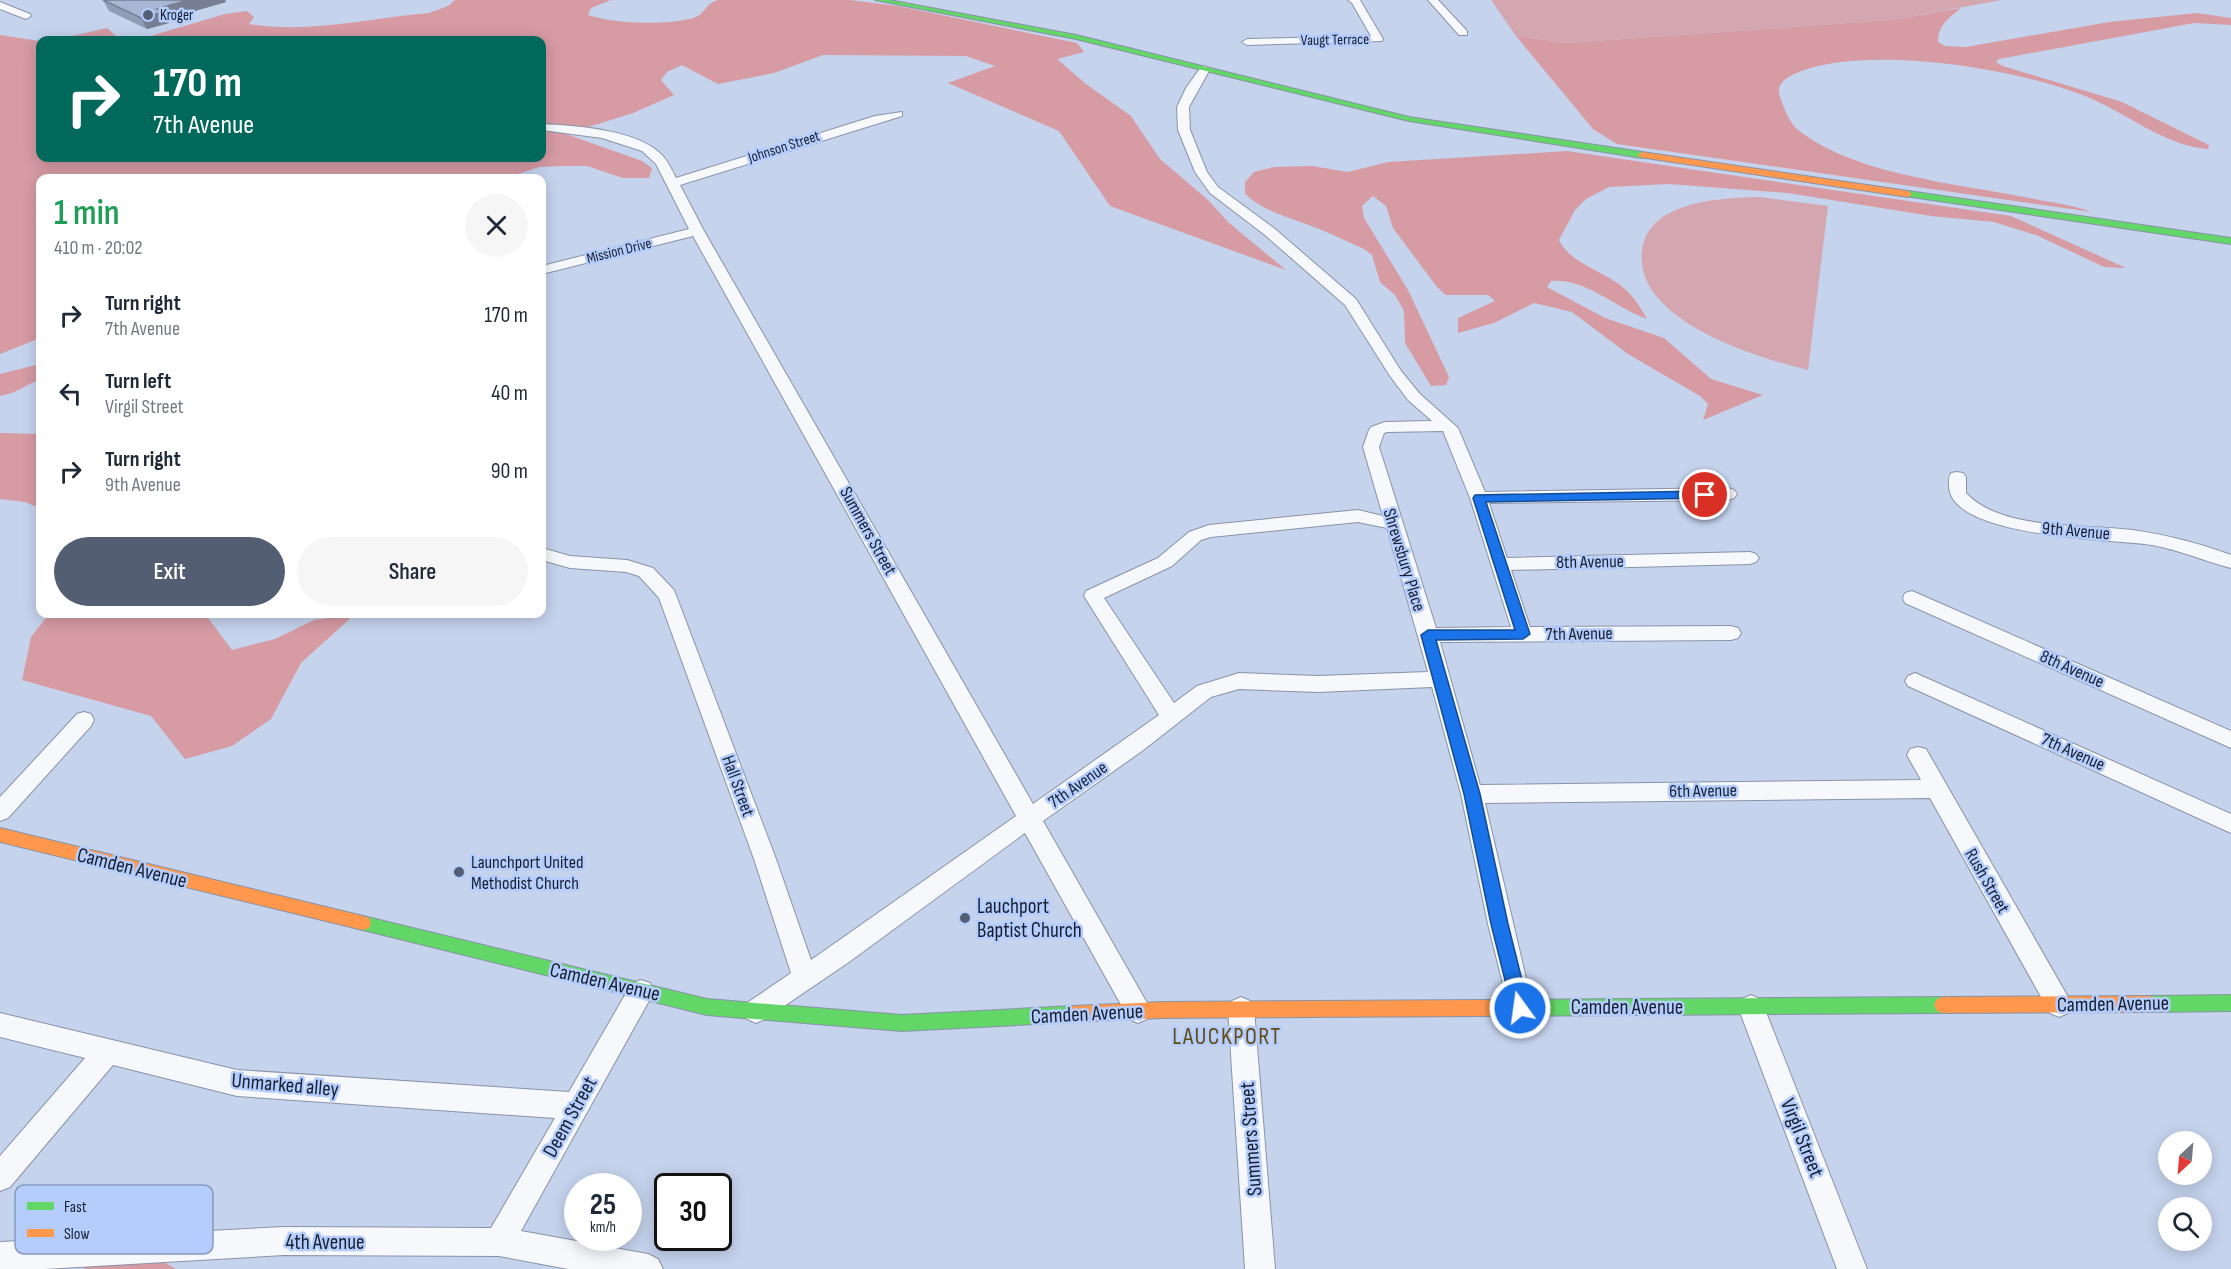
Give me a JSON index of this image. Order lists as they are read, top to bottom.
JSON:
{
  "streets": {
    "main road": ["Camden Avenue"],
    "street": [
      "Vaugt Terrace",
      "Johnson Street",
      "Mission Drive",
      "Summers Street",
      "9th Avenue",
      "Shrewsbury Place",
      "8th Avenue",
      "7th Avenue",
      "Hall Street",
      "6th Avenue",
      "Rush Street",
      "Unmarked alley",
      "Deem Street",
      "Virgil Street",
      "4th Avenue"
    ]
  },
  "crossings": [
    ["Johnson Street", "Summers Street"],
    ["Mission Drive", "Summers Street"],
    ["Summers Street", "7th Avenue"],
    ["Summers Street", "Camden Avenue"],
    ["Shrewsbury Place", "7th Avenue"],
    ["Shrewsbury Place", "6th Avenue"],
    ["Shrewsbury Place", "Camden Avenue"],
    ["7th Avenue", "Hall Street"],
    ["7th Avenue", "Camden Avenue"],
    ["6th Avenue", "Rush Street"],
    ["Camden Avenue", "Rush Street"],
    ["Camden Avenue", "Deem Street"],
    ["Camden Avenue", "Virgil Street"],
    ["Unmarked alley", "Deem Street"],
    ["Deem Street", "4th Avenue"]
  ],
  "districts": ["LAUCKPORT"],
  "places": ["Kroger", "Launchport United Methodist Church", "Lauchport Baptist Church"],
  "legend": ["Fast", "Slow"],
  "north": "bottom left",
  "page": {
    "turn": ["170 m", "7th Avenue"],
    "heading": ["1 min", "410 m · 20:02"],
    "list": [
      {
        "name": "Turn right",
        "note": "7th Avenue",
        "value": "170 m"
      },
      {
        "name": "Turn left",
        "note": "Virgil Street",
        "value": "40 m"
      },
      {
        "name": "Turn right",
        "note": "9th Avenue",
        "value": "90 m"
      }
    ],
    "buttons": ["Exit", "Share"],
    "speed": "25 km/h",
    "limit": "30"
  }
}
